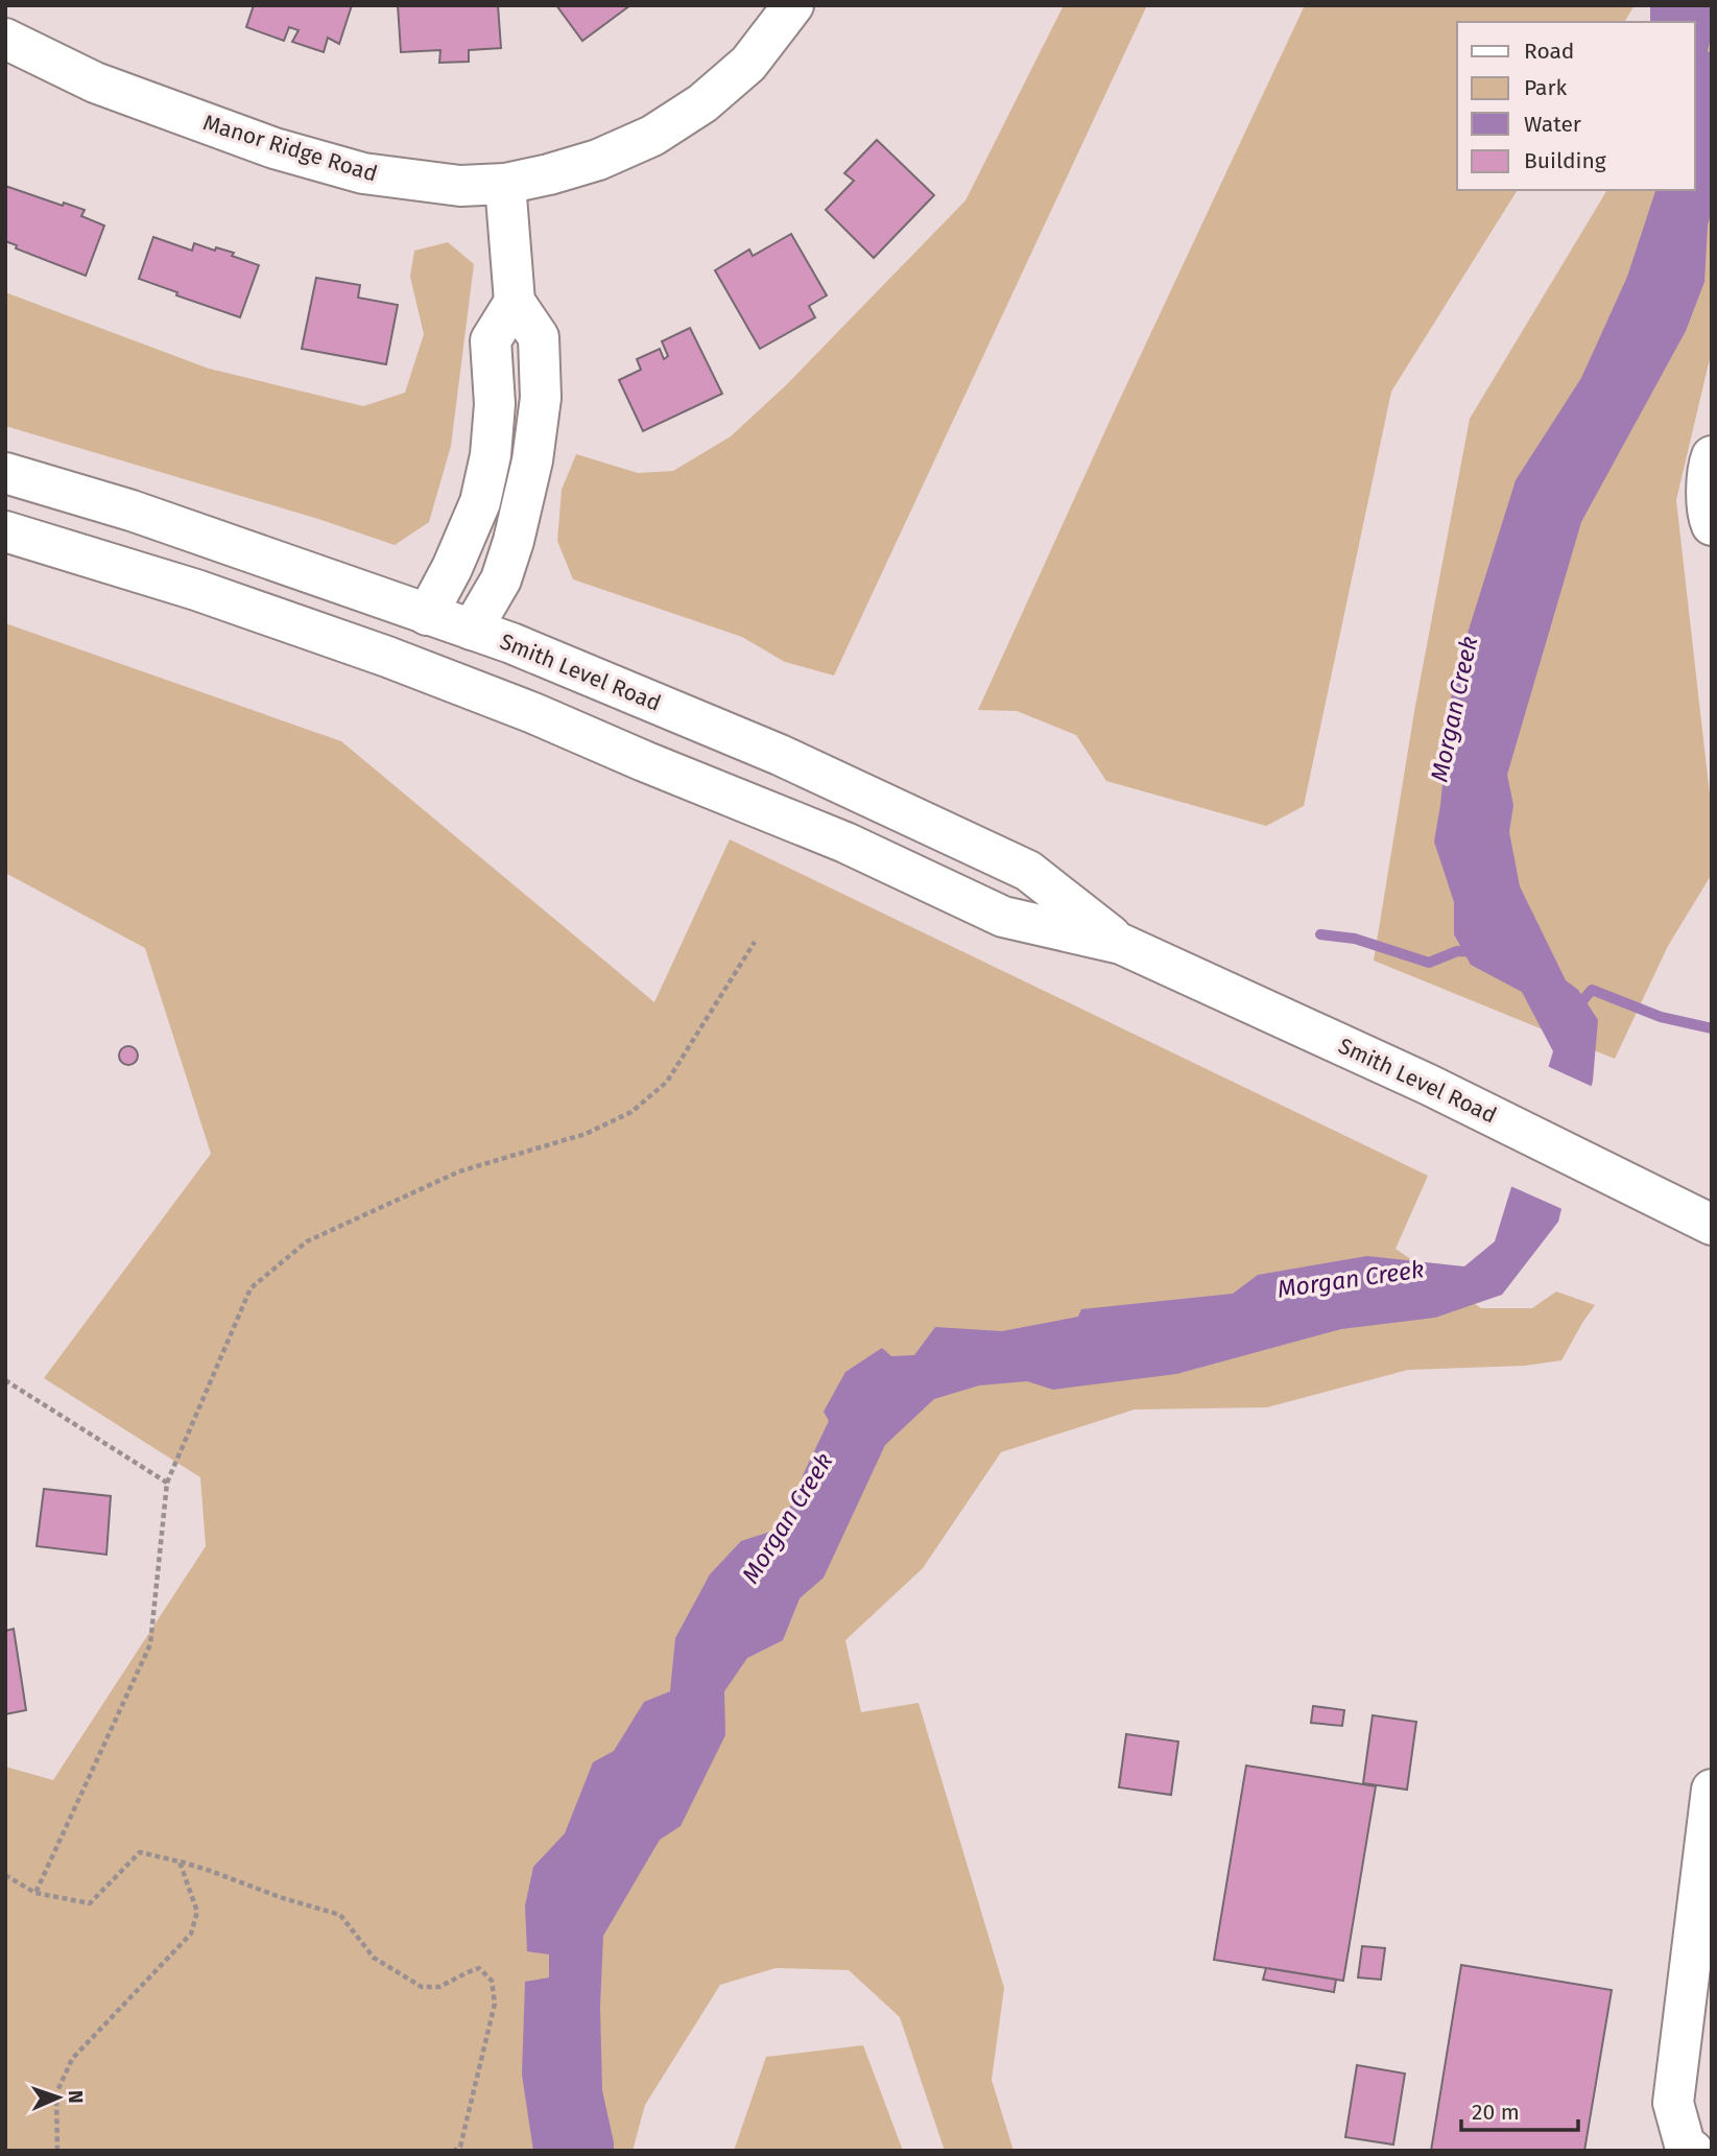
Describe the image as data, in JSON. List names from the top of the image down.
{
  "streets": {
    "main road": ["Manor Ridge Road", "Smith Level Road"]
  },
  "water": ["Morgan Creek"],
  "legend": [
    "Road",
    "Park",
    "Water",
    "Building"
  ],
  "scale_bar": "20 m",
  "north": "right"
}
